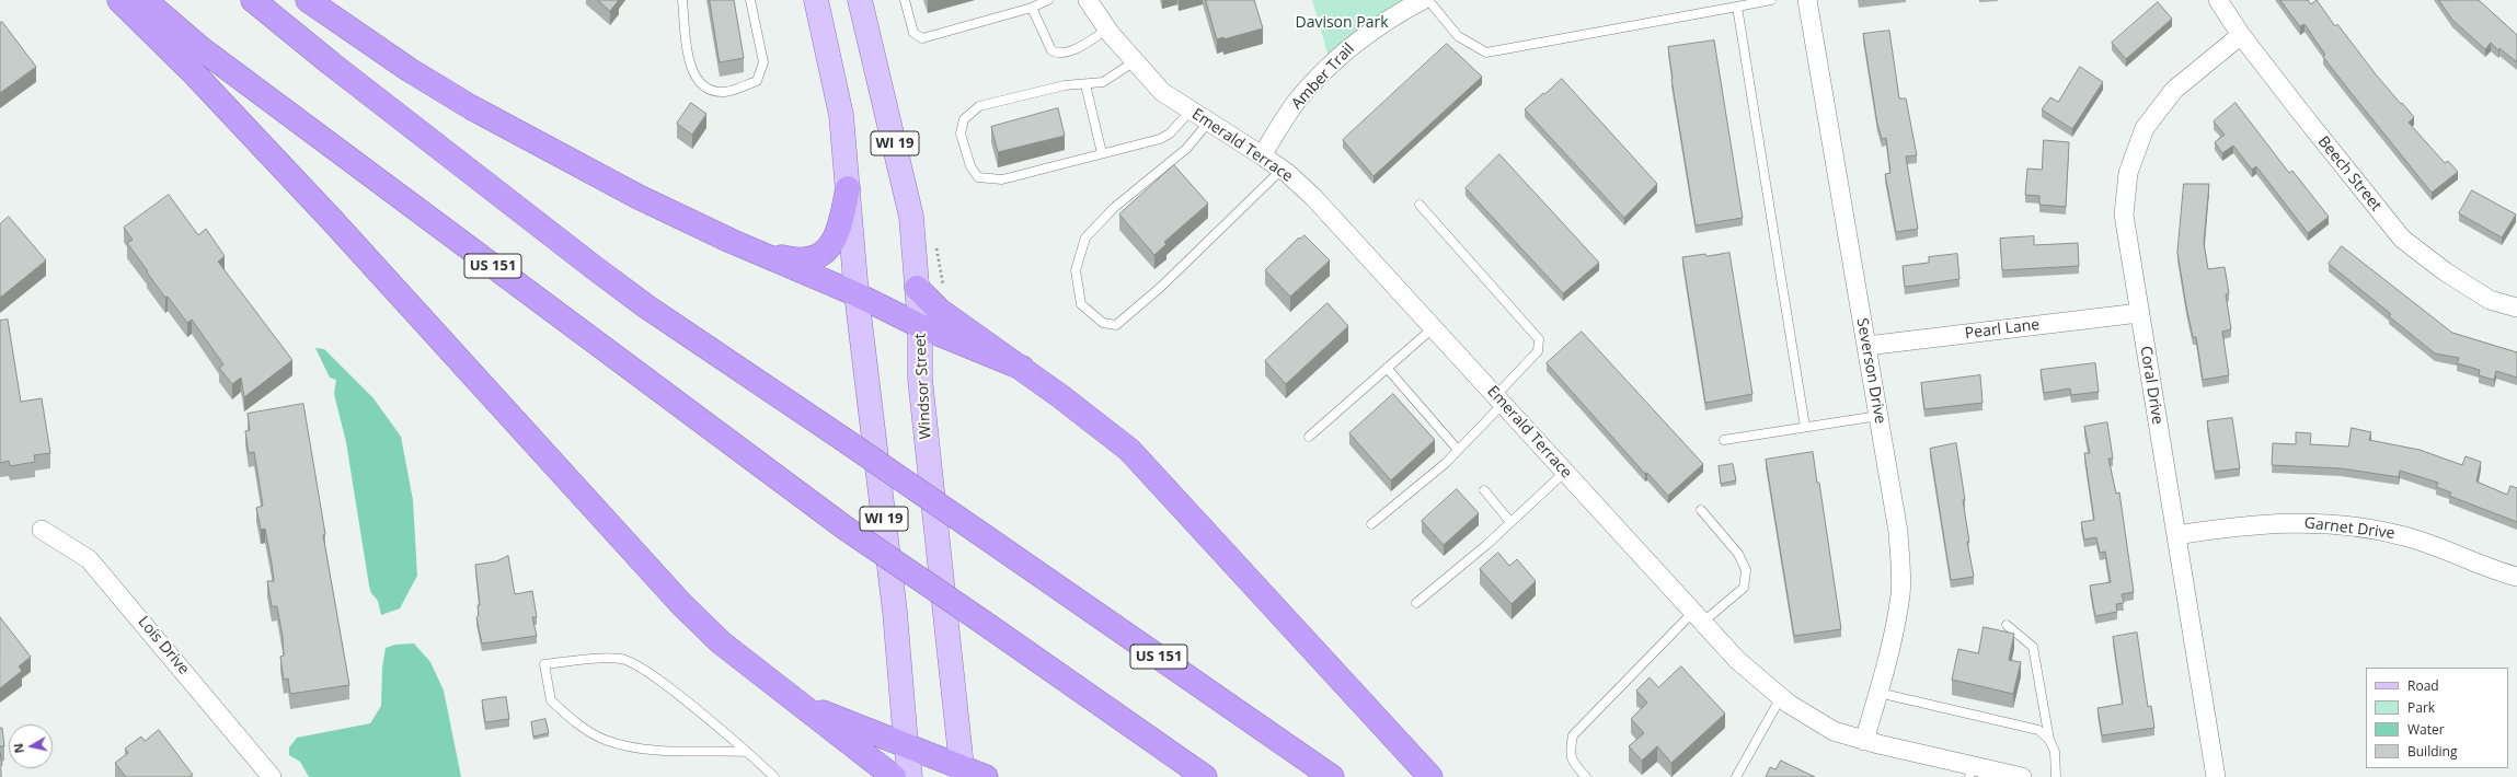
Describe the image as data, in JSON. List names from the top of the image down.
{
  "streets": {
    "highway": ["US 151"],
    "main road": ["WI 19", "Windsor Street"],
    "street": [
      "Amber Trail",
      "Emerald Terrace",
      "Beech Street",
      "Pearl Lane",
      "Severson Drive",
      "Coral Drive",
      "Garnet Drive",
      "Lois Drive"
    ]
  },
  "crossings": [
    ["Amber Trail", "Emerald Terrace"],
    ["Emerald Terrace", "Severson Drive"],
    ["Beech Street", "Coral Drive"],
    ["Pearl Lane", "Severson Drive"],
    ["Pearl Lane", "Coral Drive"],
    ["Coral Drive", "Garnet Drive"]
  ],
  "parks": ["Davison Park"],
  "legend": [
    "Road",
    "Park",
    "Water",
    "Building"
  ],
  "north": "left"
}
